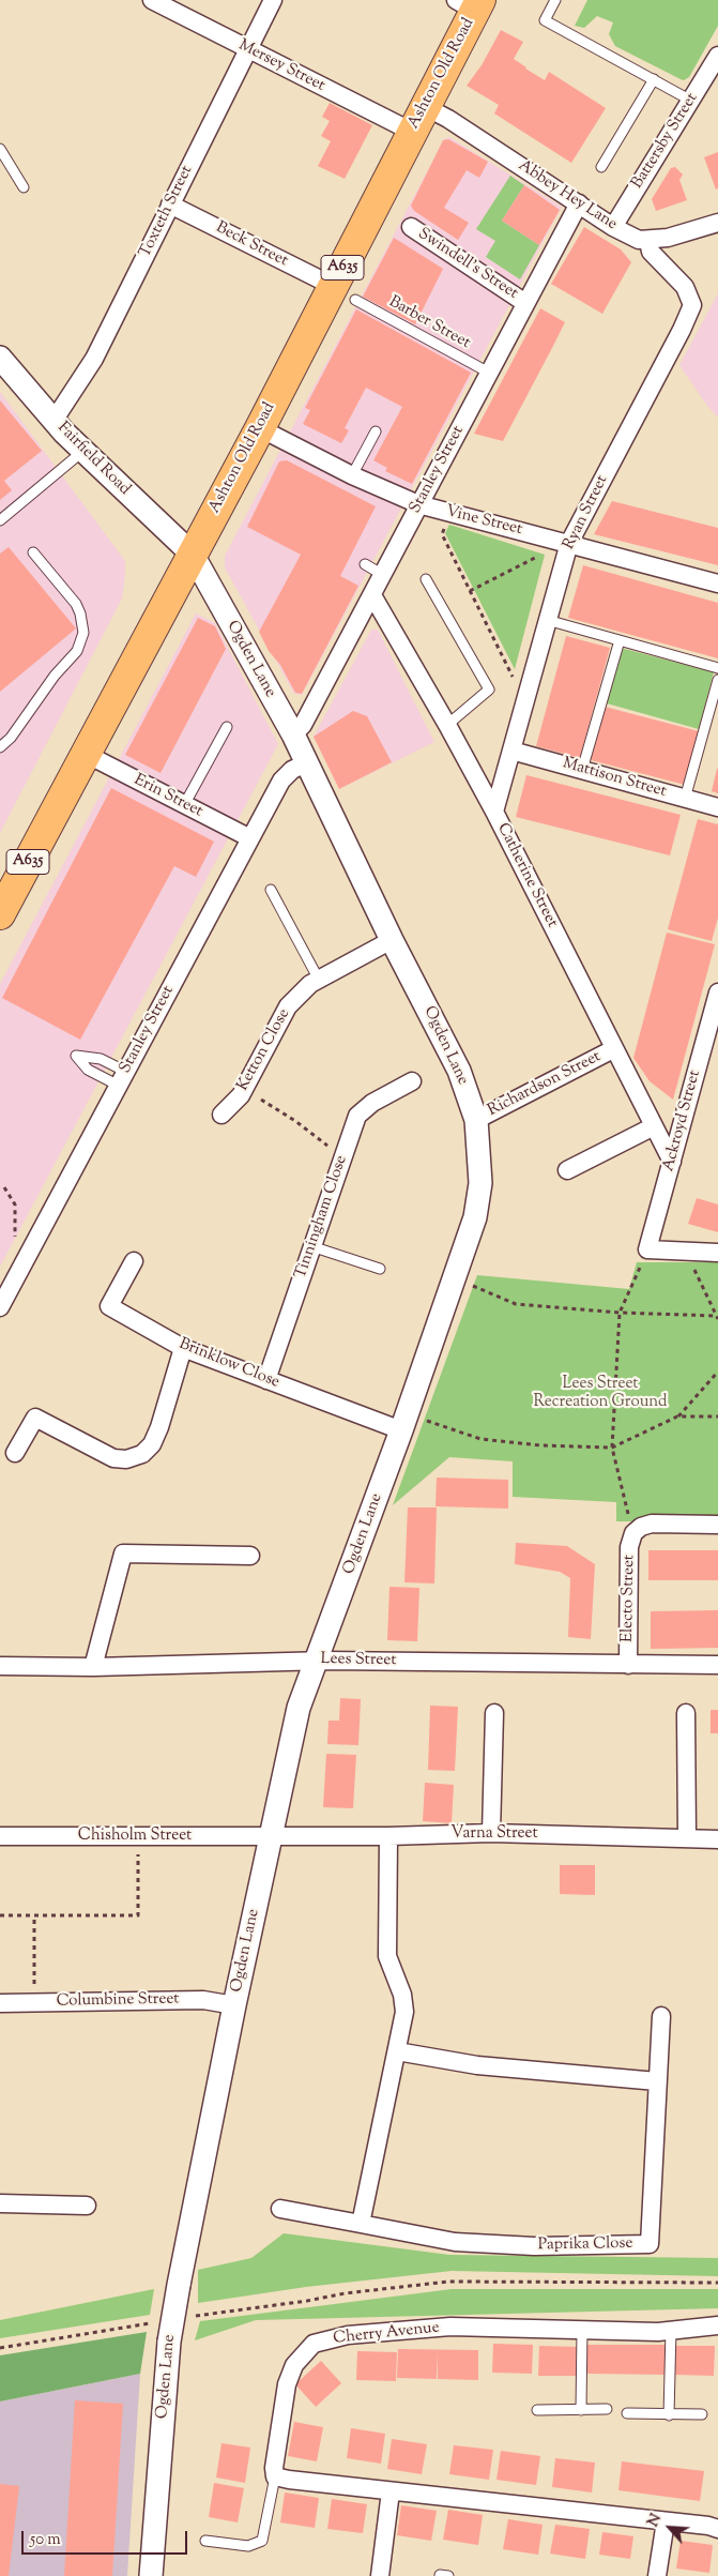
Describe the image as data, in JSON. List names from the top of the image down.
{
  "streets": {
    "highway": ["Ashton Old Road", "A635"],
    "street": [
      "Mersey Street",
      "Battersby Street",
      "Abbey Hey Lane",
      "Toxteth Street",
      "Beck Street",
      "Swindell's Street",
      "Fairfield Road",
      "Stanley Street",
      "Ryan Street",
      "Vine Street",
      "Ogden Lane",
      "Mattison Street",
      "Erin Street",
      "Catherine Street",
      "Ketton Close",
      "Richardson Street",
      "Ackroyd Street",
      "Tinningham Close",
      "Brinklow Close",
      "Electo Street",
      "Lees Street",
      "Varna Street",
      "Chisholm Street",
      "Columbine Street",
      "Paprika Close",
      "Cherry Avenue"
    ],
    "lane": ["Barber Street"]
  },
  "crossings": [
    ["Mersey Street", "Ashton Old Road"],
    ["Mersey Street", "Toxteth Street"],
    ["Ashton Old Road", "Abbey Hey Lane"],
    ["Ashton Old Road", "Beck Street"],
    ["Ashton Old Road", "Barber Street"],
    ["Ashton Old Road", "Fairfield Road"],
    ["Ashton Old Road", "Vine Street"],
    ["Ashton Old Road", "Ogden Lane"],
    ["Ashton Old Road", "Erin Street"],
    ["Battersby Street", "Abbey Hey Lane"],
    ["Abbey Hey Lane", "Stanley Street"],
    ["Abbey Hey Lane", "Ryan Street"],
    ["Toxteth Street", "Beck Street"],
    ["Toxteth Street", "Fairfield Road"],
    ["Beck Street", "Barber Street"],
    ["Swindell's Street", "Stanley Street"],
    ["Barber Street", "Stanley Street"],
    ["Fairfield Road", "Ogden Lane"],
    ["Stanley Street", "Vine Street"],
    ["Stanley Street", "Ogden Lane"],
    ["Stanley Street", "Erin Street"],
    ["Stanley Street", "Catherine Street"],
    ["Ryan Street", "Vine Street"],
    ["Ryan Street", "Mattison Street"],
    ["Ryan Street", "Catherine Street"],
    ["Ogden Lane", "Ketton Close"],
    ["Ogden Lane", "Richardson Street"],
    ["Ogden Lane", "Brinklow Close"],
    ["Ogden Lane", "Lees Street"],
    ["Ogden Lane", "Varna Street"],
    ["Ogden Lane", "Chisholm Street"],
    ["Ogden Lane", "Columbine Street"],
    ["Catherine Street", "Richardson Street"],
    ["Catherine Street", "Ackroyd Street"],
    ["Tinningham Close", "Brinklow Close"],
    ["Electo Street", "Lees Street"],
    ["Varna Street", "Chisholm Street"]
  ],
  "parks": ["Lees Street Recreation Ground"],
  "scale_bar": "50 m",
  "north": "top left"
}
